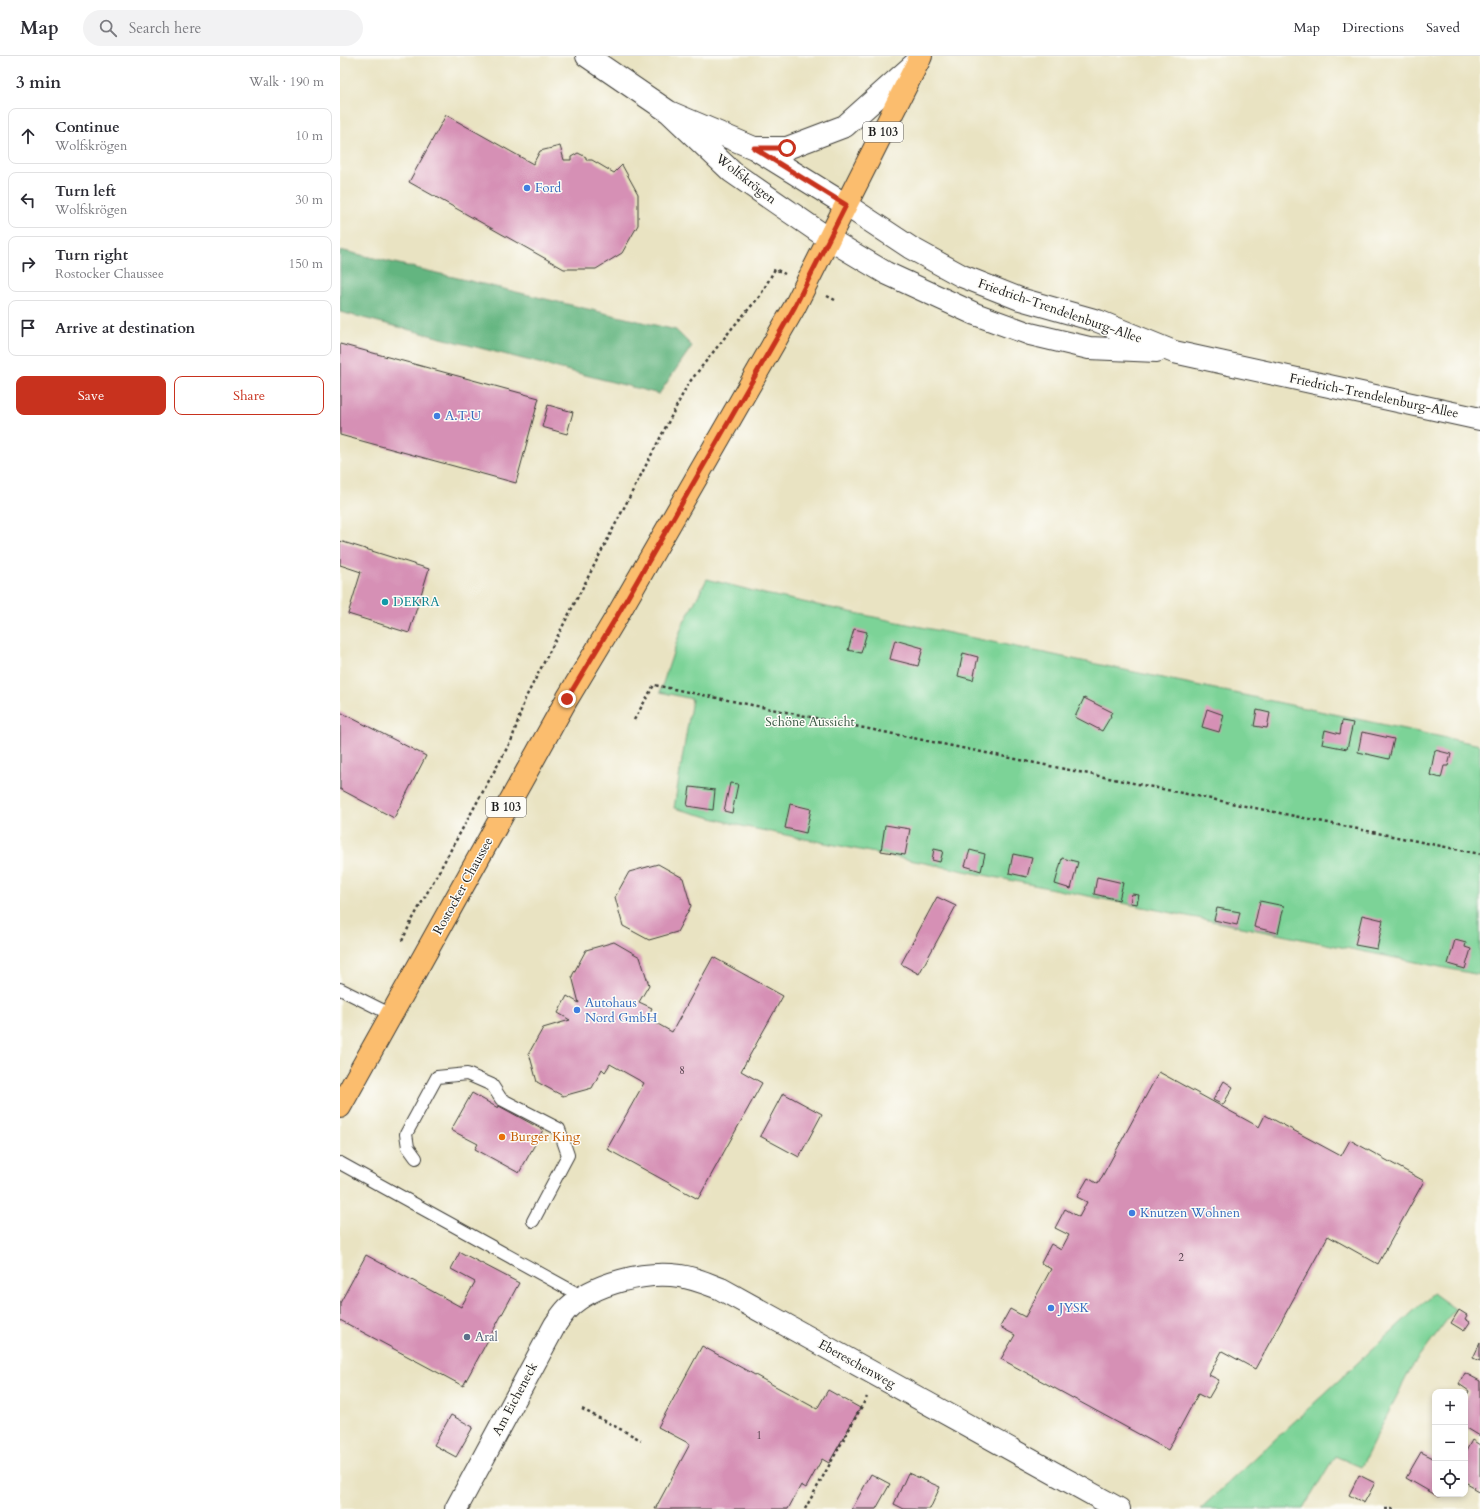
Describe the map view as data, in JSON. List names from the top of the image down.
{
  "streets": {
    "main road": ["B 103", "Rostocker Chaussee"],
    "street": [
      "Wolfskrögen",
      "Friedrich-Trendelenburg-Allee",
      "Ebereschenweg",
      "Am Eicheneck"
    ]
  },
  "crossings": [
    ["Wolfskrögen", "Friedrich-Trendelenburg-Allee"],
    ["Wolfskrögen", "Rostocker Chaussee"],
    ["Friedrich-Trendelenburg-Allee", "Rostocker Chaussee"],
    ["Ebereschenweg", "Am Eicheneck"]
  ],
  "parks": ["Schöne Aussicht"],
  "places": [
    "Ford",
    "A.T.U",
    "DEKRA",
    "Autohaus Nord GmbH",
    "Burger King",
    "Knutzen Wohnen",
    "JYSK",
    "Aral"
  ],
  "house_numbers": ["8", "2", "1"],
  "page": {
    "header": "Map",
    "search": "Search here",
    "nav": ["Map", "Directions", "Saved"],
    "heading": ["3 min", "Walk · 190 m"],
    "list": [
      ["Continue", "Wolfskrögen", "10 m"],
      ["Turn left", "Wolfskrögen", "30 m"],
      ["Turn right", "Rostocker Chaussee", "150 m"],
      "Arrive at destination"
    ],
    "buttons": ["Save", "Share"],
    "map_buttons": ["+", "−"]
  }
}
